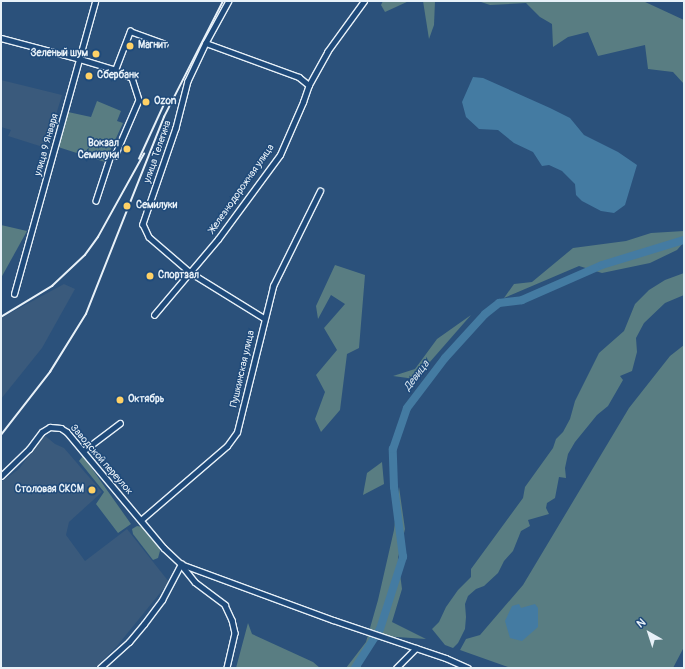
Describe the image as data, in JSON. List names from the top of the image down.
{
  "streets": {
    "street": [
      "улица 9 Января",
      "улица Телегина",
      "Железнодорожная улица",
      "Пушкинская улица",
      "Заводской переулок"
    ]
  },
  "crossings": [
    ["улица Телегина", "Железнодорожная улица"],
    ["улица Телегина", "Пушкинская улица"],
    ["Пушкинская улица", "Заводской переулок"]
  ],
  "water": ["Девица"],
  "places": [
    "Магнит",
    "Зеленый шум",
    "Сбербанк",
    "Ozon",
    "Вокзал Семилуки",
    "Семилуки",
    "Спортзал",
    "Октябрь",
    "Столовая СКСМ"
  ],
  "north": "top left"
}
